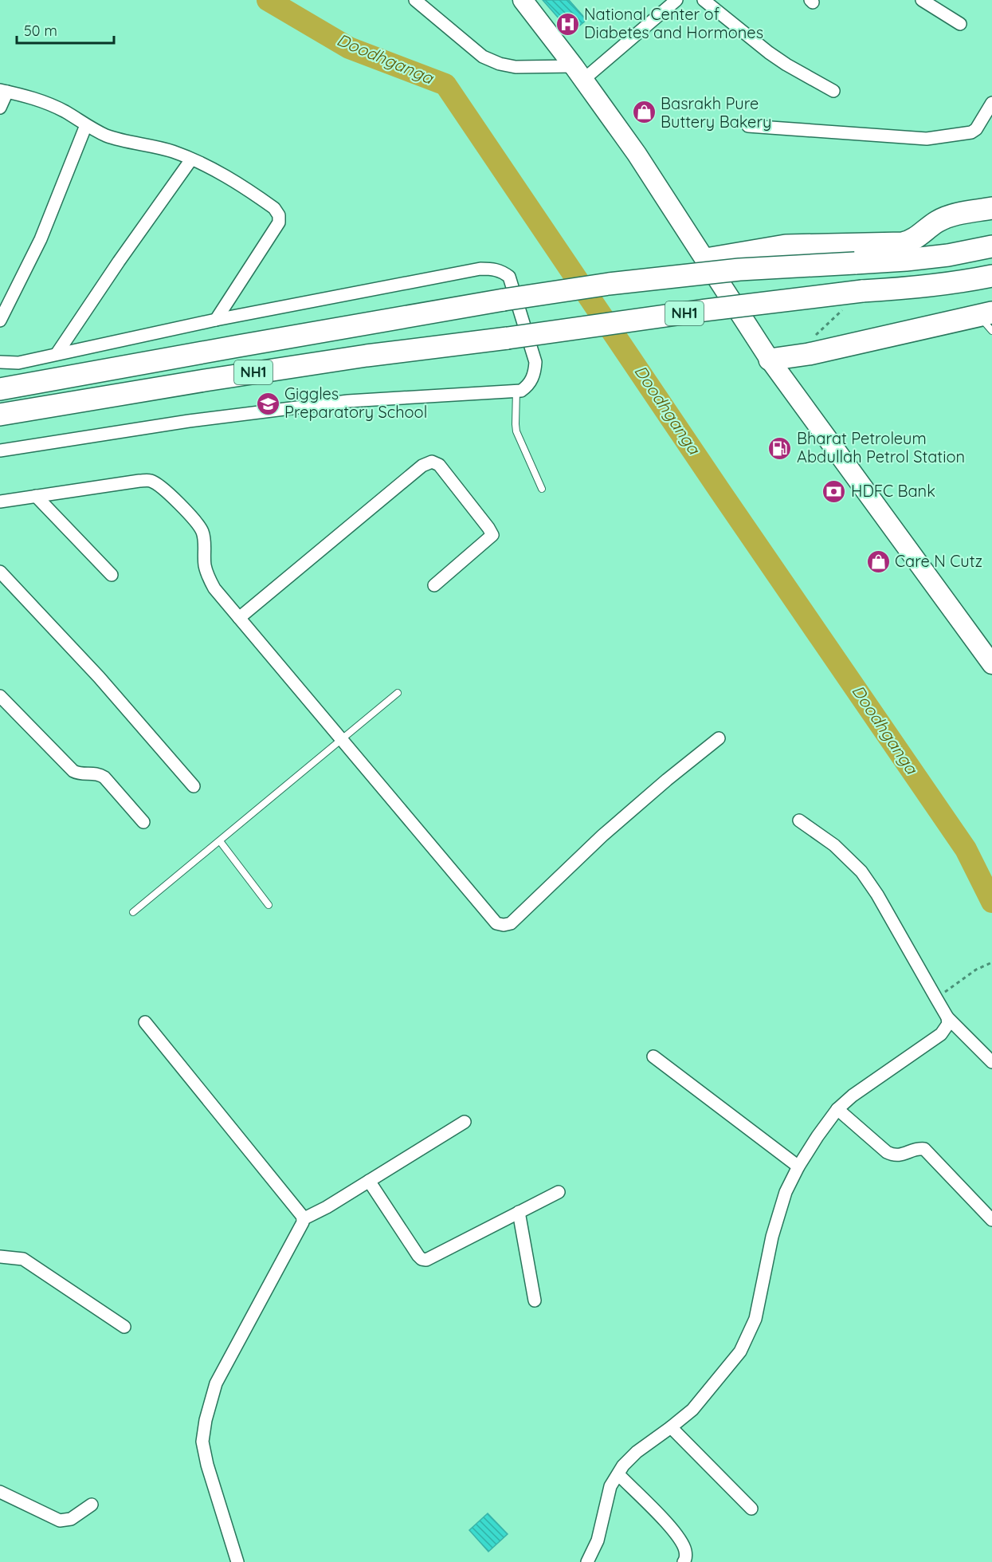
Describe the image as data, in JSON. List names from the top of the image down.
{
  "streets": {
    "highway": ["NH1"]
  },
  "water": ["Doodhganga"],
  "places": {
    "hospital": ["National Center of Diabetes and Hormones"],
    "shop": ["Basrakh Pure Buttery Bakery", "Care N Cutz"],
    "school or university": ["Giggles Preparatory School"],
    "fuel station": ["Bharat Petroleum Abdullah Petrol Station"],
    "bank": ["HDFC Bank"]
  },
  "scale_bar": "50 m"
}
